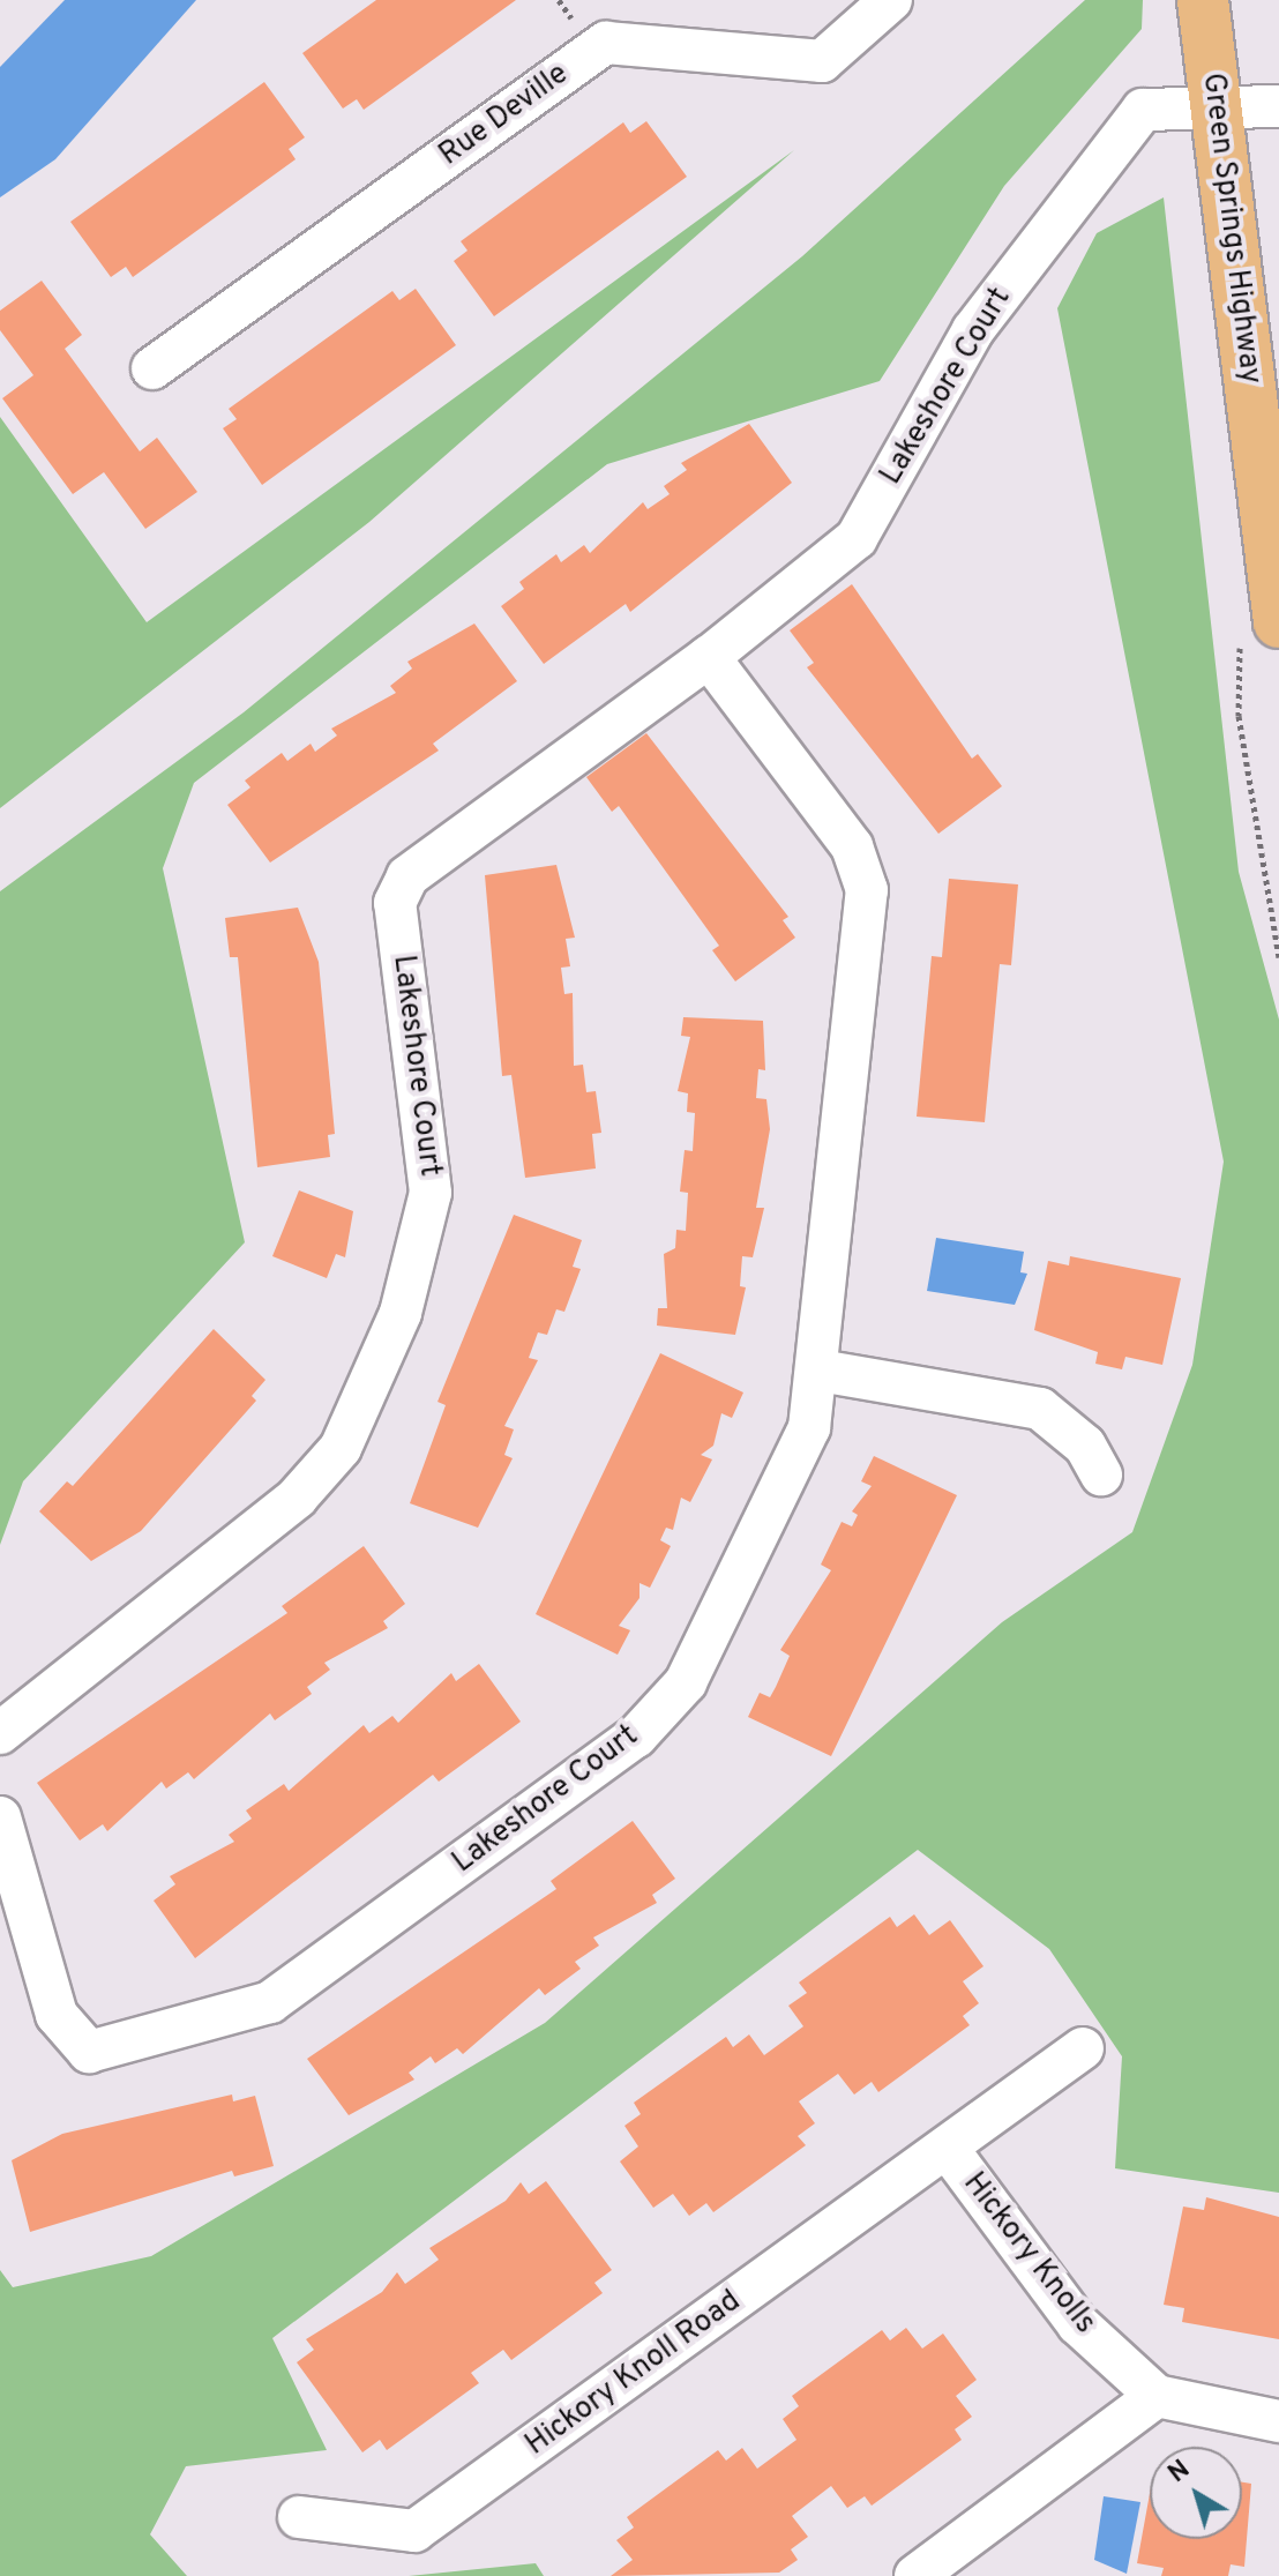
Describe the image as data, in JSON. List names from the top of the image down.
{
  "streets": {
    "main road": ["Green Springs Highway"],
    "street": [
      "Rue Deville",
      "Lakeshore Court",
      "Hickory Knolls",
      "Hickory Knoll Road"
    ]
  },
  "crossings": [
    ["Green Springs Highway", "Lakeshore Court"],
    ["Hickory Knolls", "Hickory Knoll Road"]
  ],
  "north": "top left"
}
